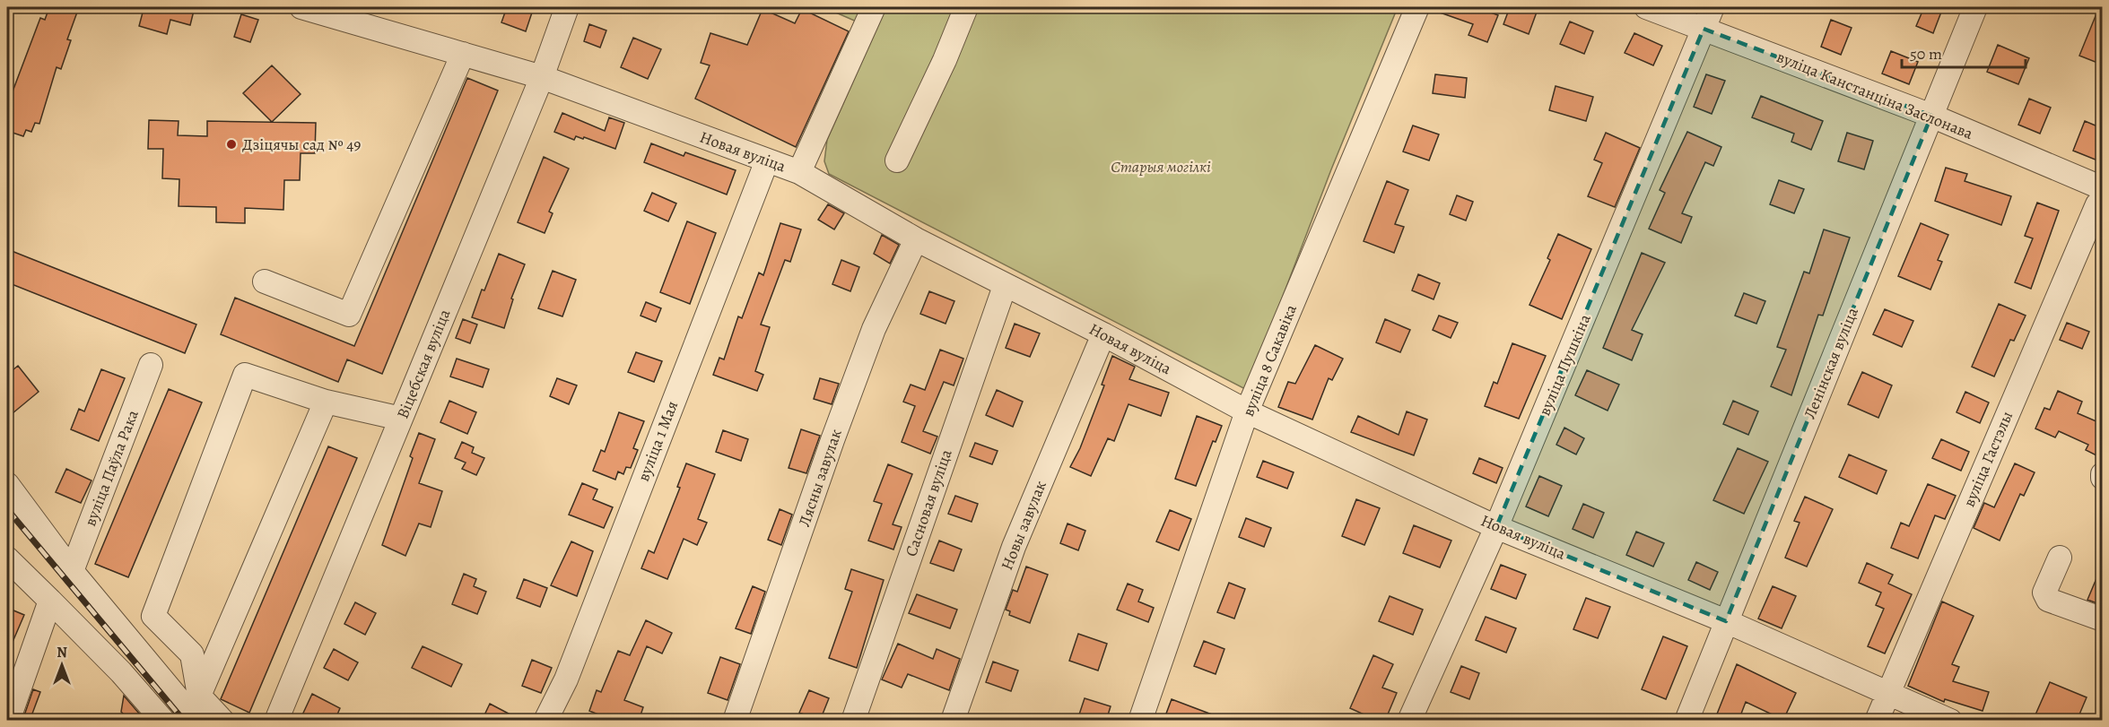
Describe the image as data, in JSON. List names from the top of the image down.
{
  "streets": {
    "street": [
      "вуліца Канстанціна Заслонава",
      "Новая вуліца",
      "вуліца 8 Сакавіка",
      "Ленінская вуліца",
      "Віцебская вуліца",
      "вуліца Пушкіна",
      "вуліца 1 Мая",
      "вуліца Гастэлы",
      "вуліца Паўла Рака",
      "Лясны завулак",
      "Сасновая вуліца",
      "Новы завулак"
    ]
  },
  "crossings": [
    ["вуліца Канстанціна Заслонава", "Ленінская вуліца"],
    ["вуліца Канстанціна Заслонава", "вуліца Пушкіна"],
    ["Новая вуліца", "вуліца 8 Сакавіка"],
    ["Новая вуліца", "Ленінская вуліца"],
    ["Новая вуліца", "Віцебская вуліца"],
    ["Новая вуліца", "вуліца Пушкіна"],
    ["Новая вуліца", "вуліца 1 Мая"],
    ["Новая вуліца", "вуліца Гастэлы"],
    ["Новая вуліца", "Лясны завулак"],
    ["Новая вуліца", "Сасновая вуліца"],
    ["Новая вуліца", "Новы завулак"]
  ],
  "parks": ["Старыя могілкі"],
  "places": ["Дзіцячы сад № 49"],
  "scale_bar": "50 m",
  "north": "top"
}
